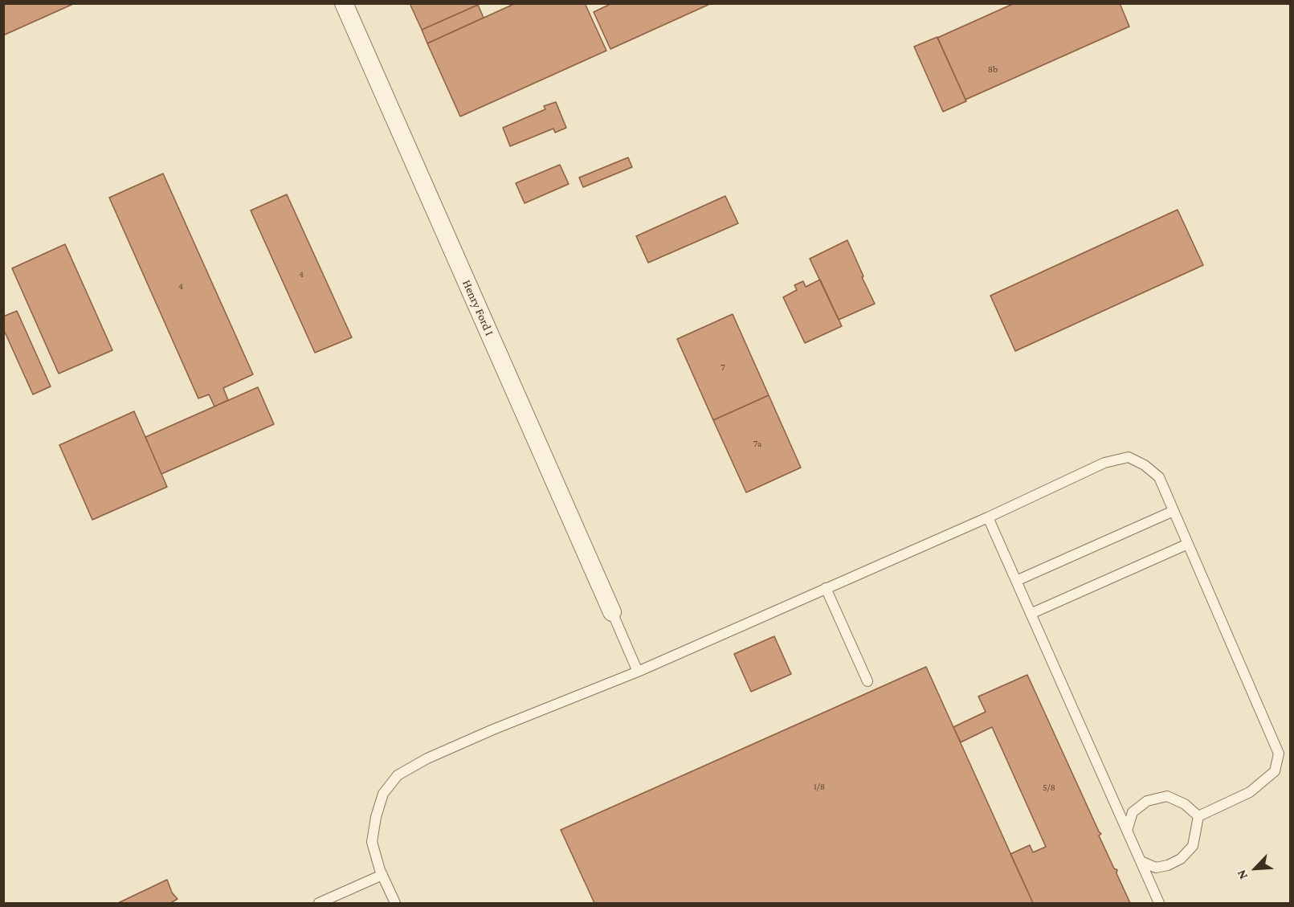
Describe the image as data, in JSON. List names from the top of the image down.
{
  "streets": {
    "street": ["Henry Ford I"]
  },
  "house_numbers": [
    "8b",
    "4",
    "4",
    "7",
    "7a",
    "1/8",
    "5/8"
  ],
  "north": "bottom left"
}
